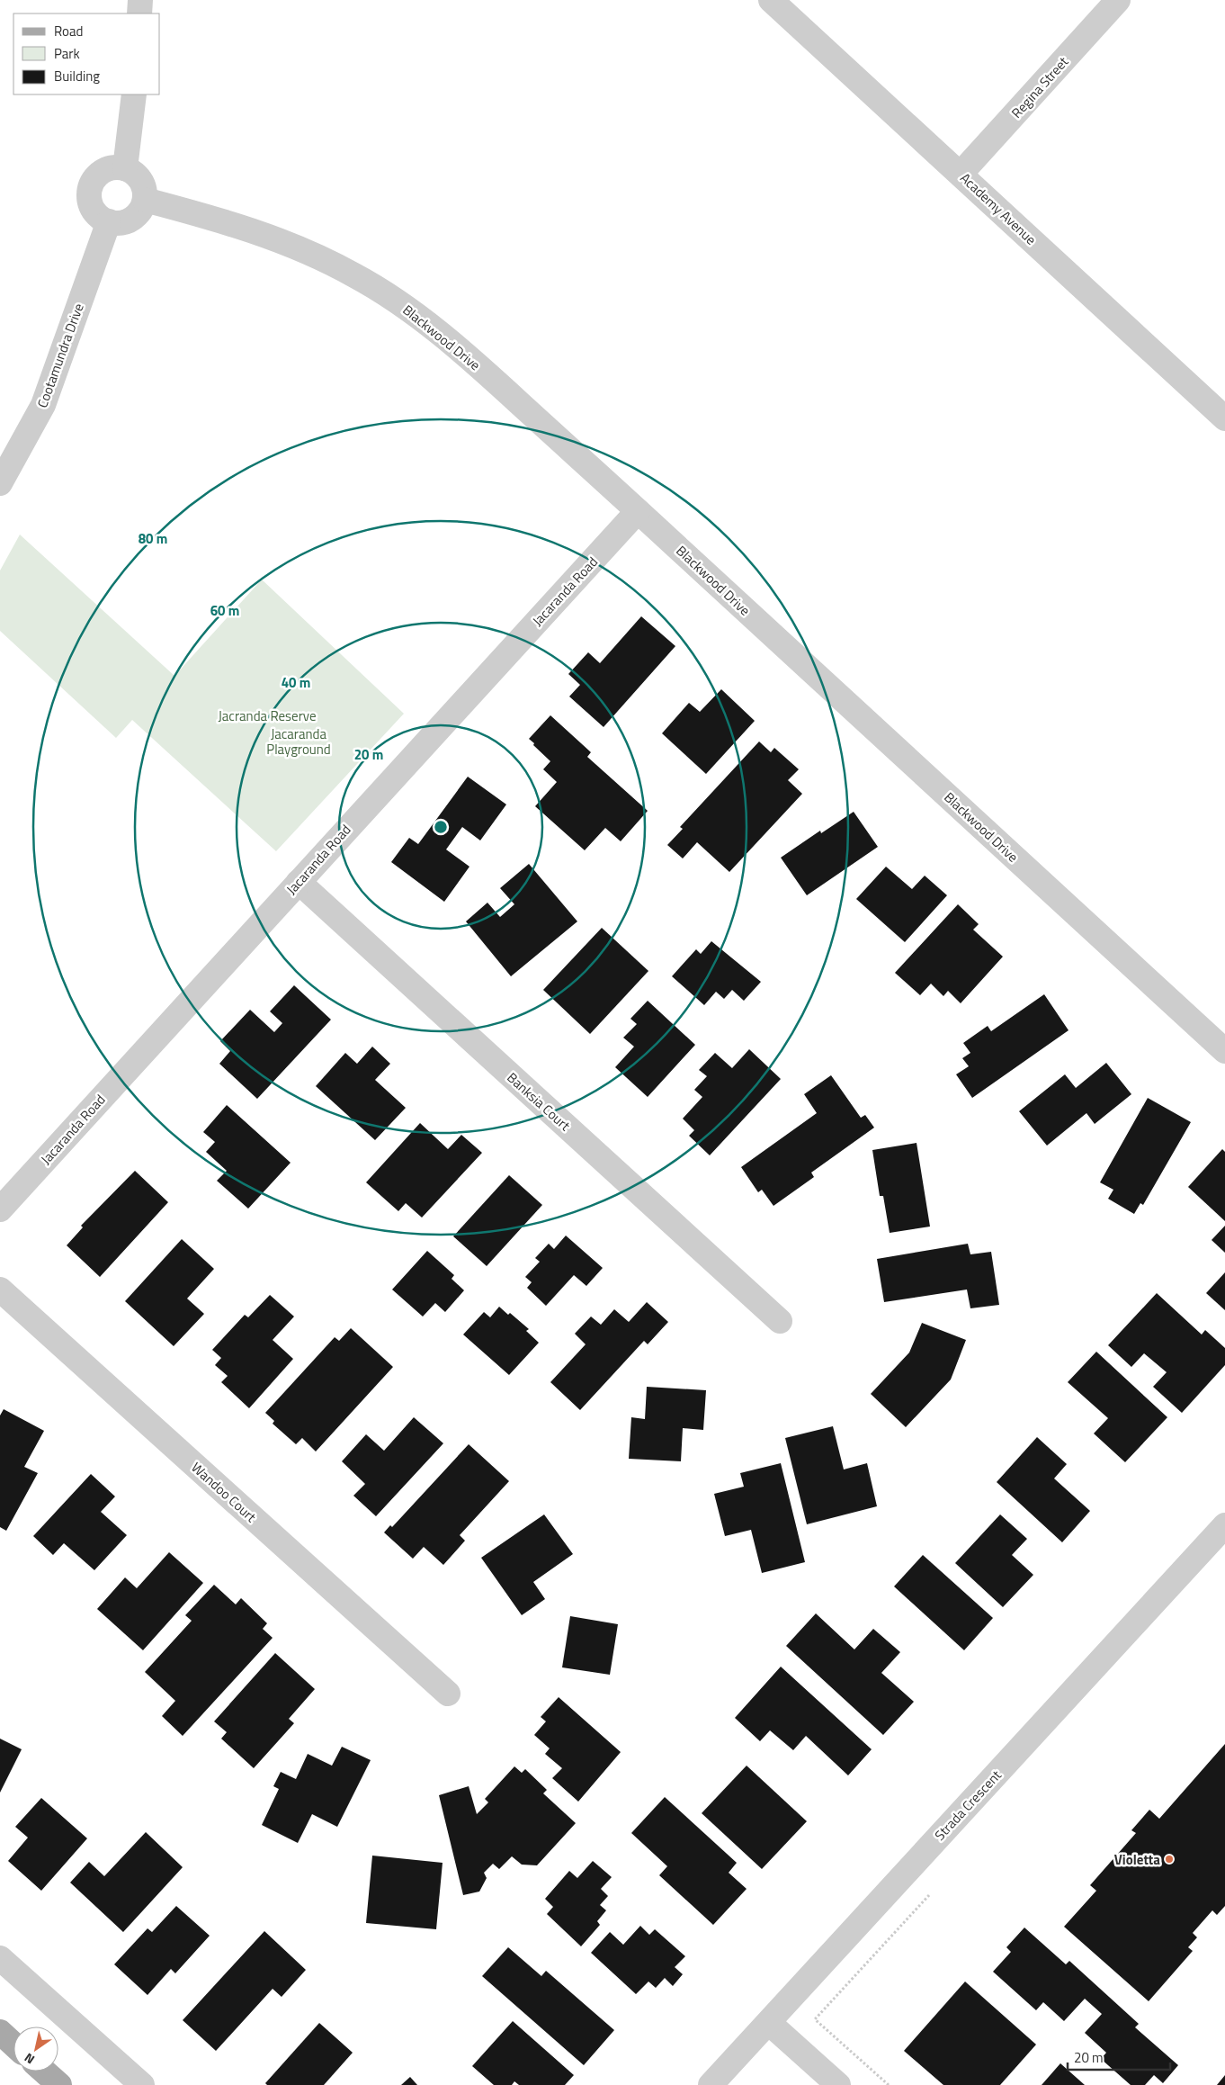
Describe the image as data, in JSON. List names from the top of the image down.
{
  "streets": {
    "street": [
      "Regina Street",
      "Academy Avenue",
      "Blackwood Drive",
      "Cootamundra Drive",
      "Jacaranda Road",
      "Banksia Court",
      "Wandoo Court",
      "Strada Crescent"
    ]
  },
  "crossings": [
    ["Regina Street", "Academy Avenue"],
    ["Blackwood Drive", "Cootamundra Drive"],
    ["Blackwood Drive", "Jacaranda Road"],
    ["Jacaranda Road", "Banksia Court"]
  ],
  "parks": ["Jacranda Reserve", "Jacaranda Playground"],
  "places": ["Violetta"],
  "legend": ["Road", "Park", "Building"],
  "scale_bar": "20 m",
  "north": "bottom left",
  "rings": [
    "80 m",
    "60 m",
    "40 m",
    "20 m"
  ]
}
